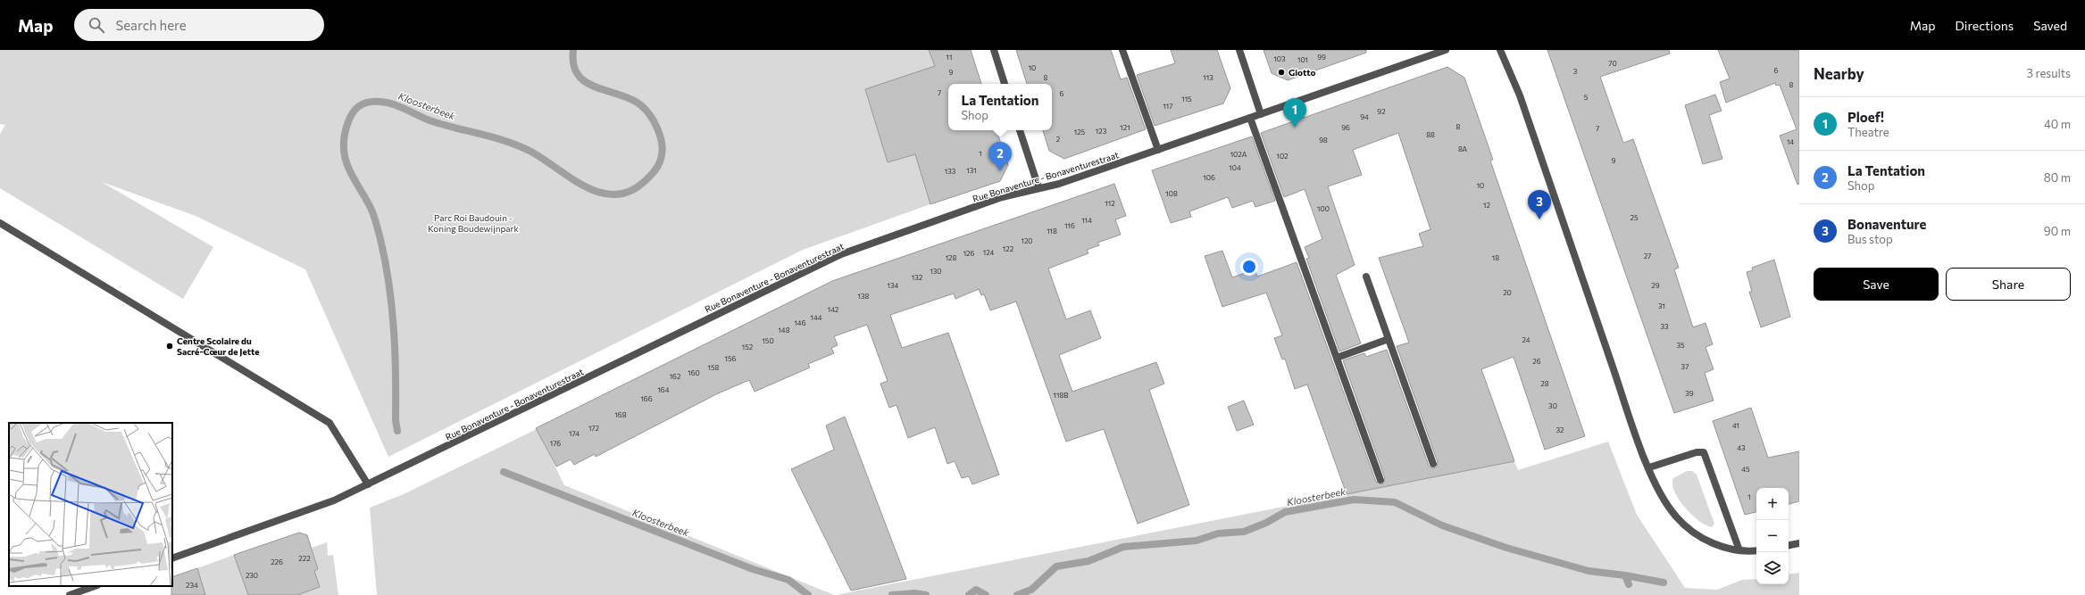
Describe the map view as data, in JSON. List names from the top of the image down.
{
  "streets": {
    "street": ["Rue Bonaventure - Bonaventurestraat"]
  },
  "water": ["Kloosterbeek"],
  "parks": ["Parc Roi Baudouin - Koning Boudewijnpark"],
  "places": ["Giotto", "Centre Scolaire du Sacré-Cœur de Jette"],
  "house_numbers": [
    "11",
    "99",
    "103",
    "101",
    "70",
    "10",
    "6",
    "3",
    "9",
    "8",
    "113",
    "8",
    "7",
    "6",
    "5",
    "115",
    "117",
    "92",
    "94",
    "8",
    "121",
    "96",
    "7",
    "123",
    "125",
    "88",
    "2",
    "98",
    "14",
    "8A",
    "1",
    "102A",
    "102",
    "9",
    "104",
    "131",
    "133",
    "106",
    "10",
    "108",
    "112",
    "12",
    "100",
    "25",
    "114",
    "116",
    "118",
    "120",
    "122",
    "124",
    "126",
    "27",
    "128",
    "18",
    "130",
    "132",
    "134",
    "29",
    "20",
    "138",
    "31",
    "142",
    "144",
    "146",
    "33",
    "148",
    "24",
    "150",
    "35",
    "152",
    "156",
    "26",
    "37",
    "158",
    "160",
    "162",
    "28",
    "164",
    "39",
    "118B",
    "166",
    "30",
    "168",
    "41",
    "172",
    "32",
    "174",
    "176",
    "43",
    "45",
    "1",
    "222",
    "226",
    "230",
    "234"
  ],
  "page": {
    "header": "Map",
    "search": "Search here",
    "nav": ["Map", "Directions", "Saved"],
    "heading": ["Nearby", "3 results"],
    "popup": ["La Tentation", "Shop"],
    "list": [
      {
        "mark": "1",
        "name": "Ploef!",
        "note": "Theatre",
        "value": "40 m"
      },
      {
        "mark": "2",
        "name": "La Tentation",
        "note": "Shop",
        "value": "80 m"
      },
      {
        "mark": "3",
        "name": "Bonaventure",
        "note": "Bus stop",
        "value": "90 m"
      }
    ],
    "pins": ["1", "2", "3"],
    "buttons": ["Save", "Share"],
    "map_buttons": ["+", "−"]
  }
}
